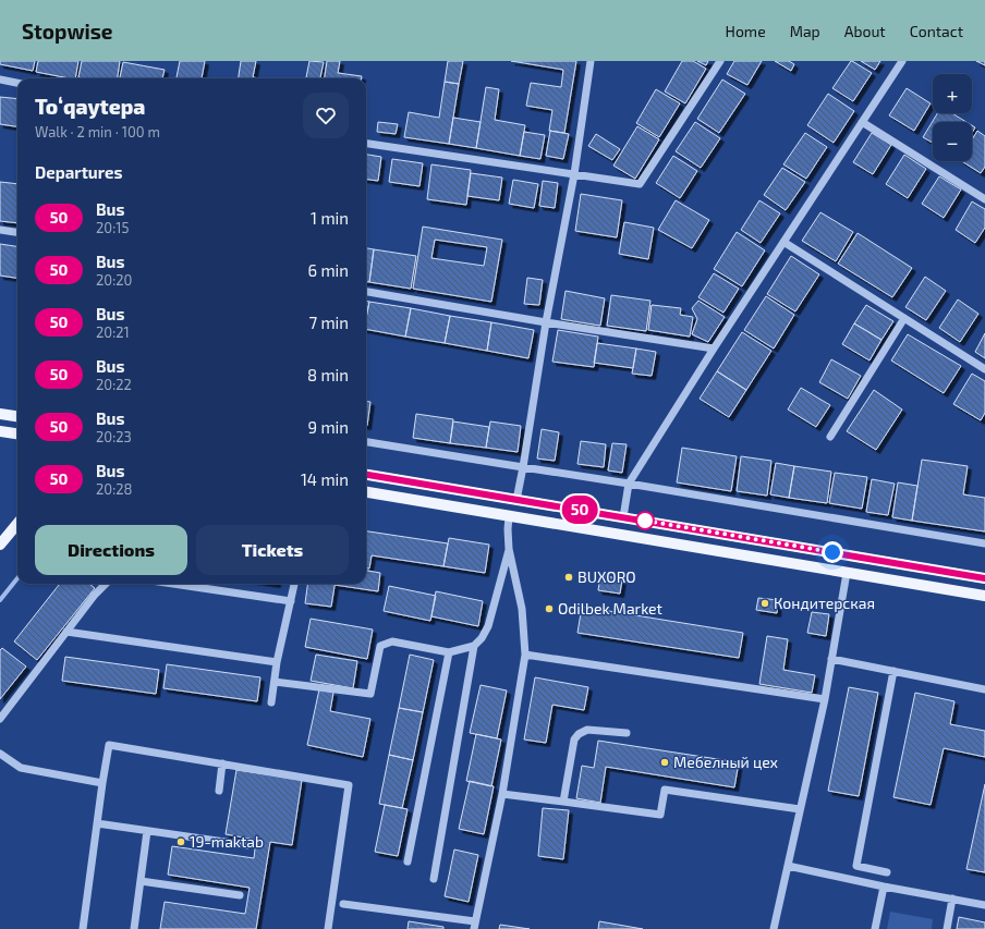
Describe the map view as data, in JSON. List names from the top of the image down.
{
  "places": [
    "BUXORO",
    "Кондитерская",
    "Odilbek Market",
    "Мебелный цех",
    "19-maktab"
  ],
  "lines": ["bus line 50"],
  "page": {
    "header": "Stopwise",
    "nav": [
      "Home",
      "Map",
      "About",
      "Contact"
    ],
    "on_map": "50",
    "map_buttons": ["+", "−"],
    "heading": [
      ["Toʻqaytepa", "Walk · 2 min · 100 m"],
      "Departures"
    ],
    "list": [
      {
        "mark": "50",
        "name": "Bus",
        "note": "20:15",
        "value": "1 min"
      },
      {
        "mark": "50",
        "name": "Bus",
        "note": "20:20",
        "value": "6 min"
      },
      {
        "mark": "50",
        "name": "Bus",
        "note": "20:21",
        "value": "7 min"
      },
      {
        "mark": "50",
        "name": "Bus",
        "note": "20:22",
        "value": "8 min"
      },
      {
        "mark": "50",
        "name": "Bus",
        "note": "20:23",
        "value": "9 min"
      },
      {
        "mark": "50",
        "name": "Bus",
        "note": "20:28",
        "value": "14 min"
      }
    ],
    "buttons": ["Directions", "Tickets"]
  }
}
